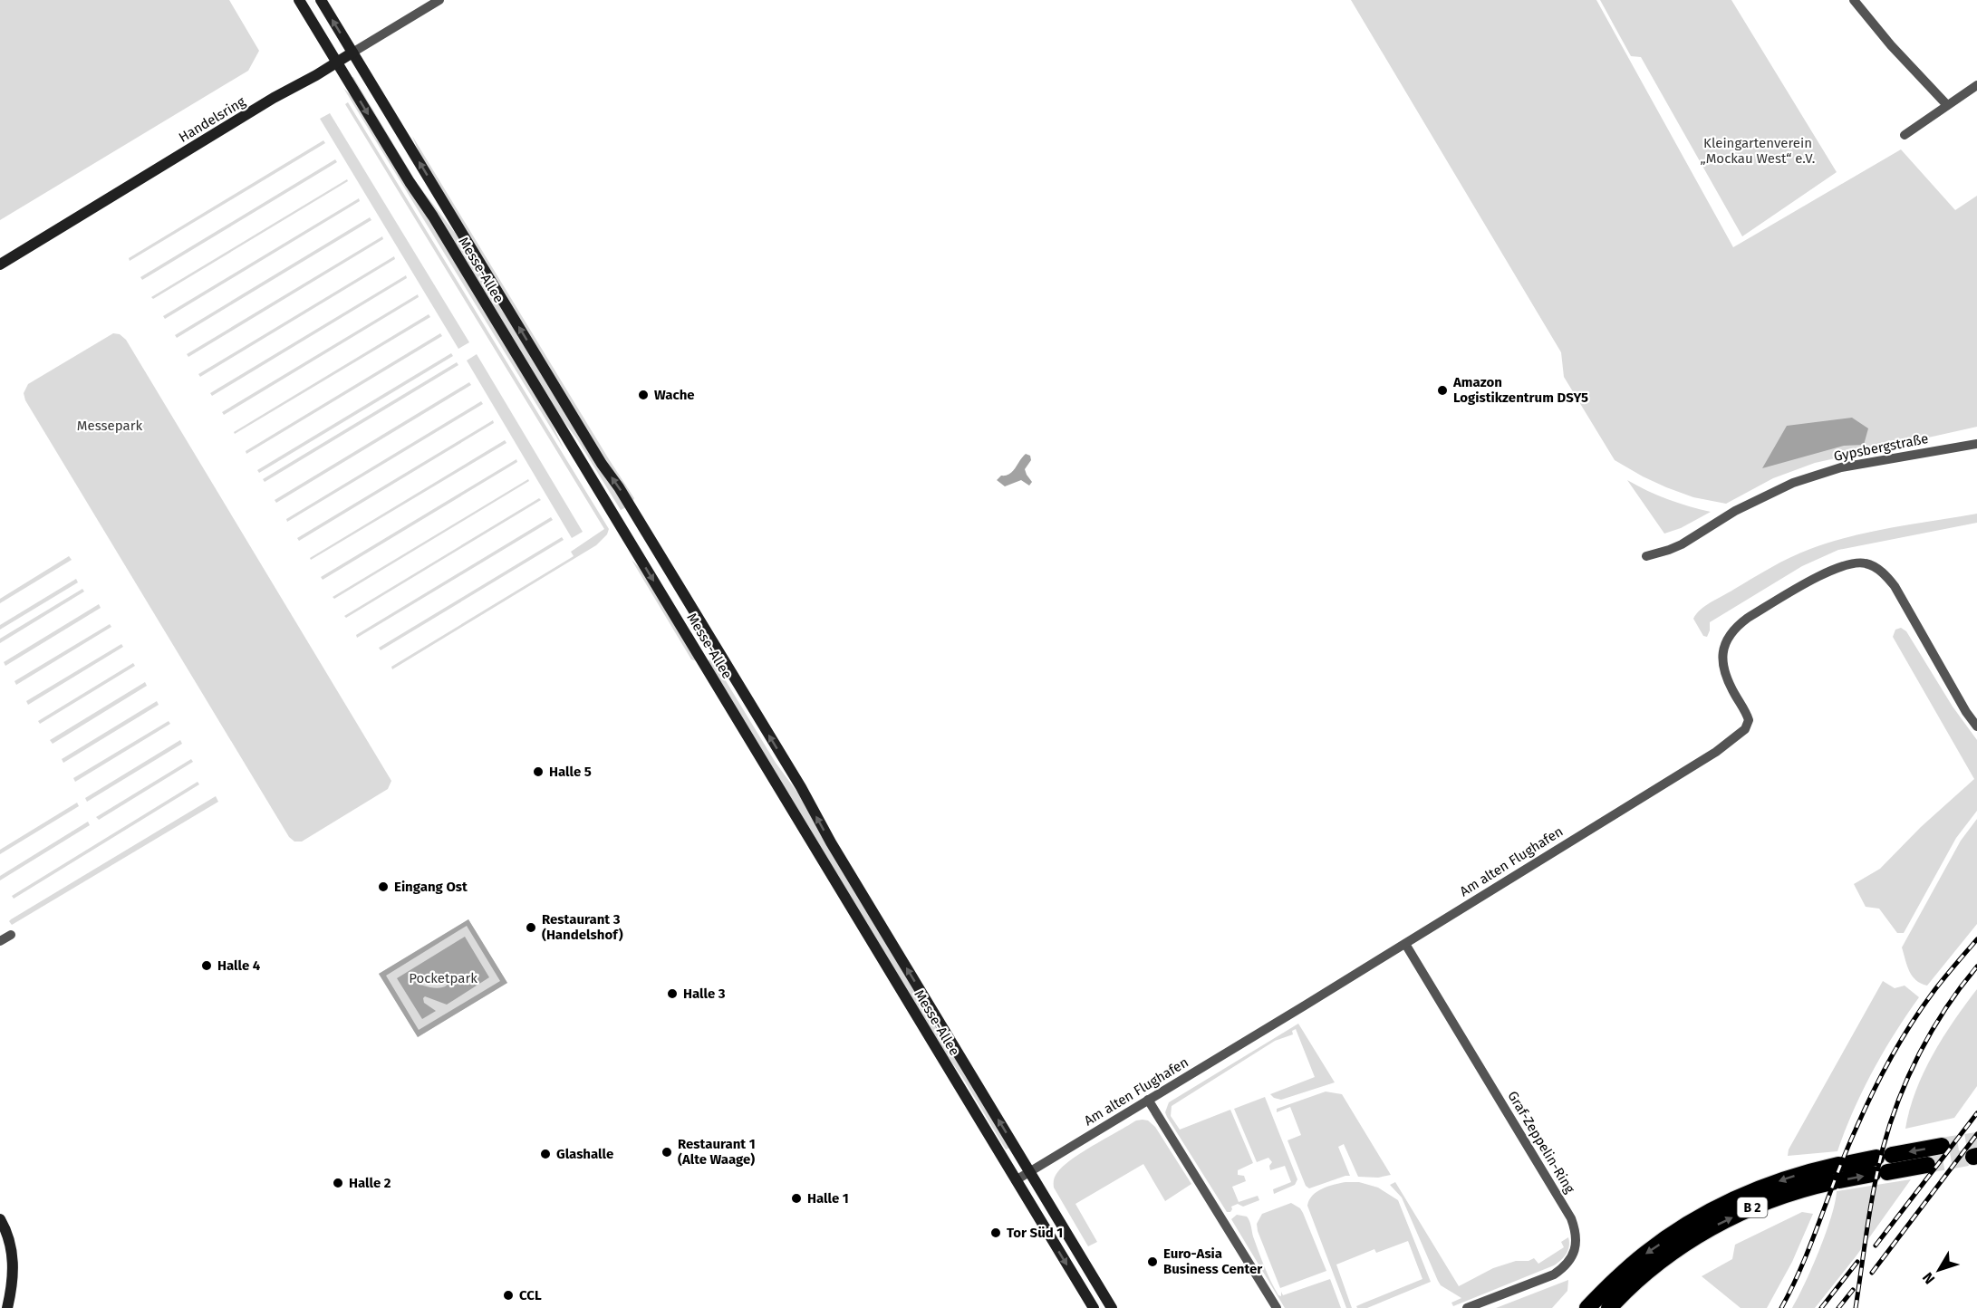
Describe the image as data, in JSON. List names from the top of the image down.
{
  "streets": {
    "highway": ["B 2"],
    "main road": ["Handelsring", "Messe-Allee"],
    "street": ["Gypsbergstraße", "Am alten Flughafen", "Graf-Zeppelin-Ring"]
  },
  "crossings": [
    ["Handelsring", "Messe-Allee"],
    ["Messe-Allee", "Am alten Flughafen"],
    ["Am alten Flughafen", "Graf-Zeppelin-Ring"]
  ],
  "parks": ["Kleingartenverein „Mockau West“ e.V.", "Messepark", "Pocketpark"],
  "places": [
    "Amazon Logistikzentrum DSY5",
    "Wache",
    "Halle 5",
    "Eingang Ost",
    "Restaurant 3 (Handelshof)",
    "Halle 4",
    "Halle 3",
    "Restaurant 1 (Alte Waage)",
    "Glashalle",
    "Halle 2",
    "Halle 1",
    "Tor Süd 1",
    "Euro-Asia Business Center",
    "CCL"
  ],
  "north": "bottom left"
}
